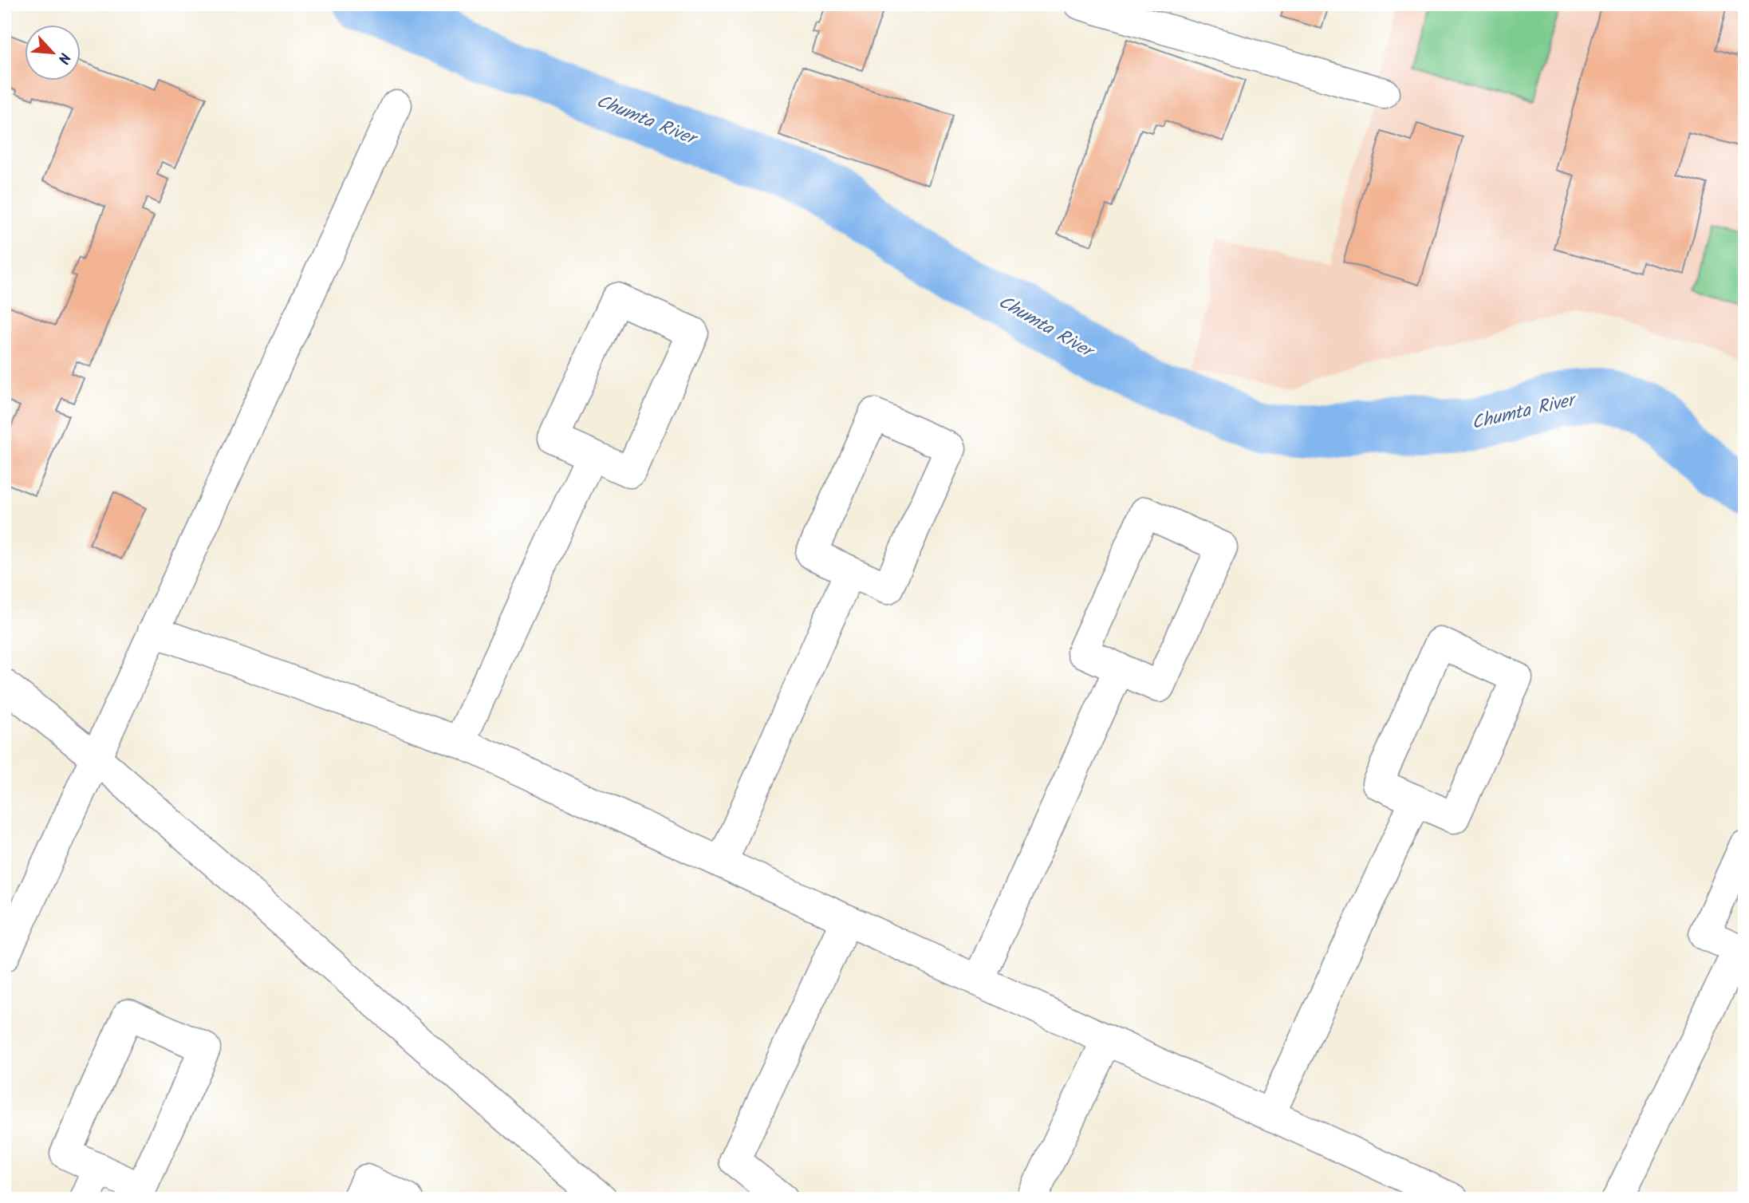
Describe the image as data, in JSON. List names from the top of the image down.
{
  "water": ["Chumta River"],
  "north": "bottom right"
}
